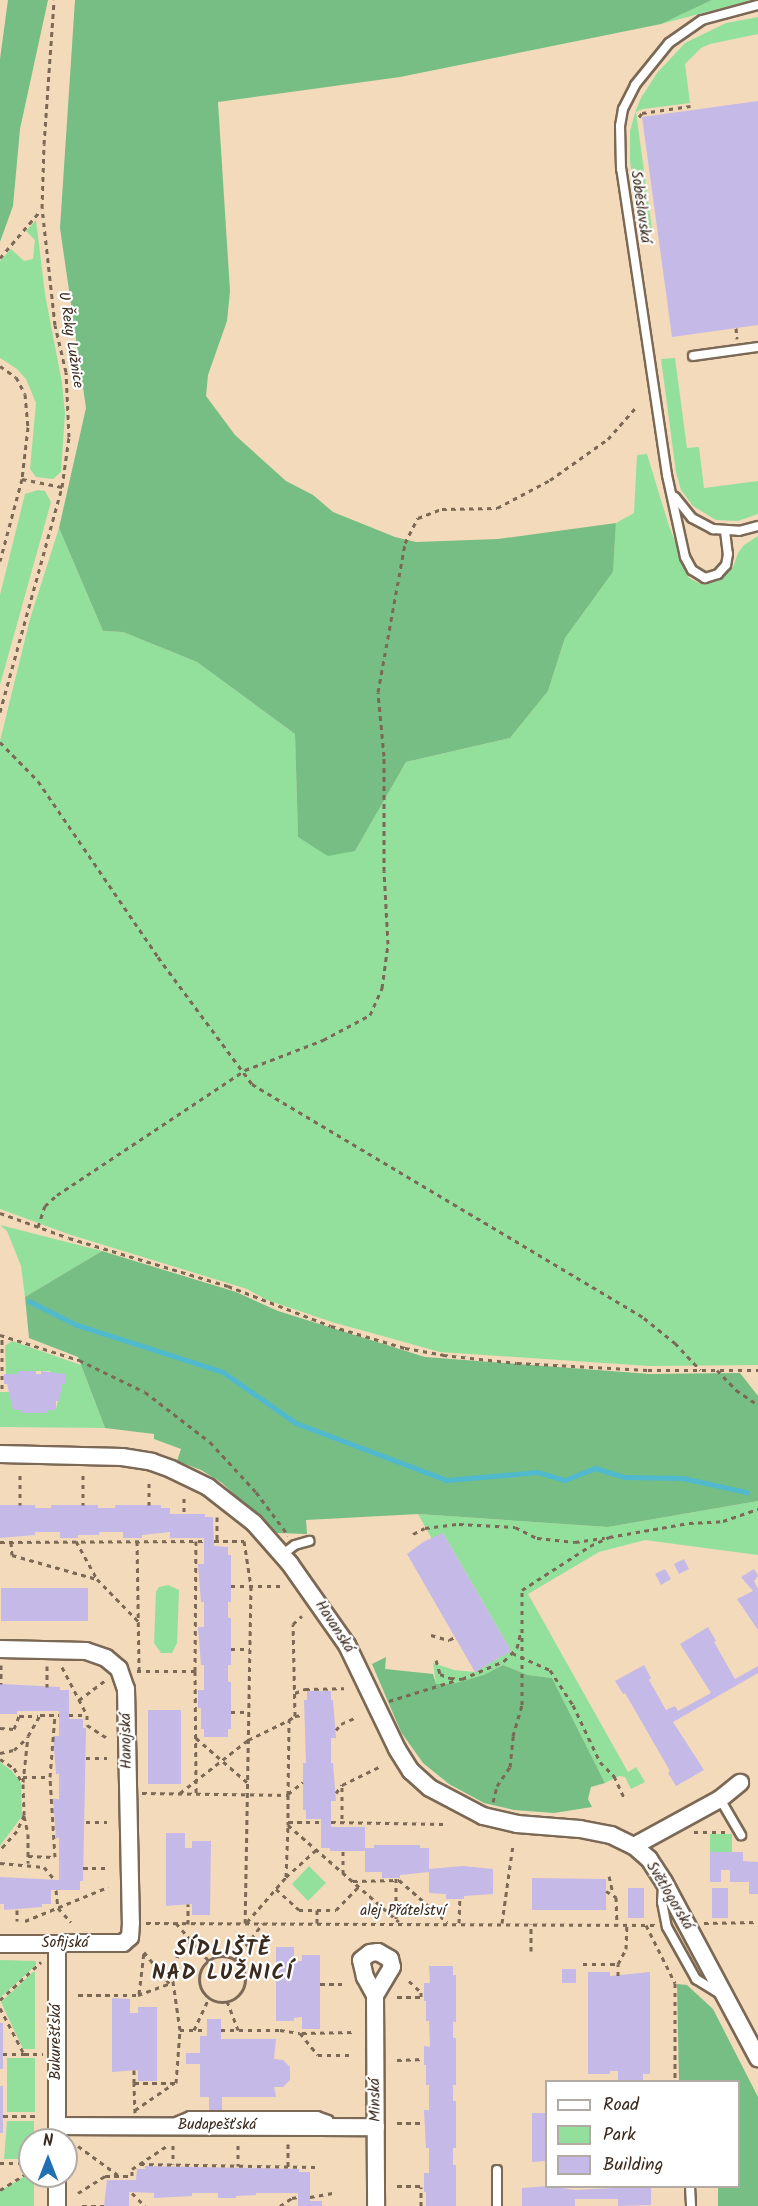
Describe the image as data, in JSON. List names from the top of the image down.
{
  "streets": {
    "street": [
      "Havanská",
      "Hanojská",
      "Světlogorská",
      "Sofijská",
      "Bukurešťská",
      "Minská",
      "Budapešťská"
    ],
    "lane": ["Soběslavská"],
    "path": ["U Řeky Lužnice", "alej Přátelství"]
  },
  "crossings": [
    ["Havanská", "Světlogorská"],
    ["Hanojská", "Sofijská"],
    ["Sofijská", "Bukurešťská"],
    ["Minská", "Budapešťská"]
  ],
  "districts": ["SÍDLIŠTĚ NAD LUŽNICÍ"],
  "legend": ["Road", "Park", "Building"],
  "north": "top"
}
